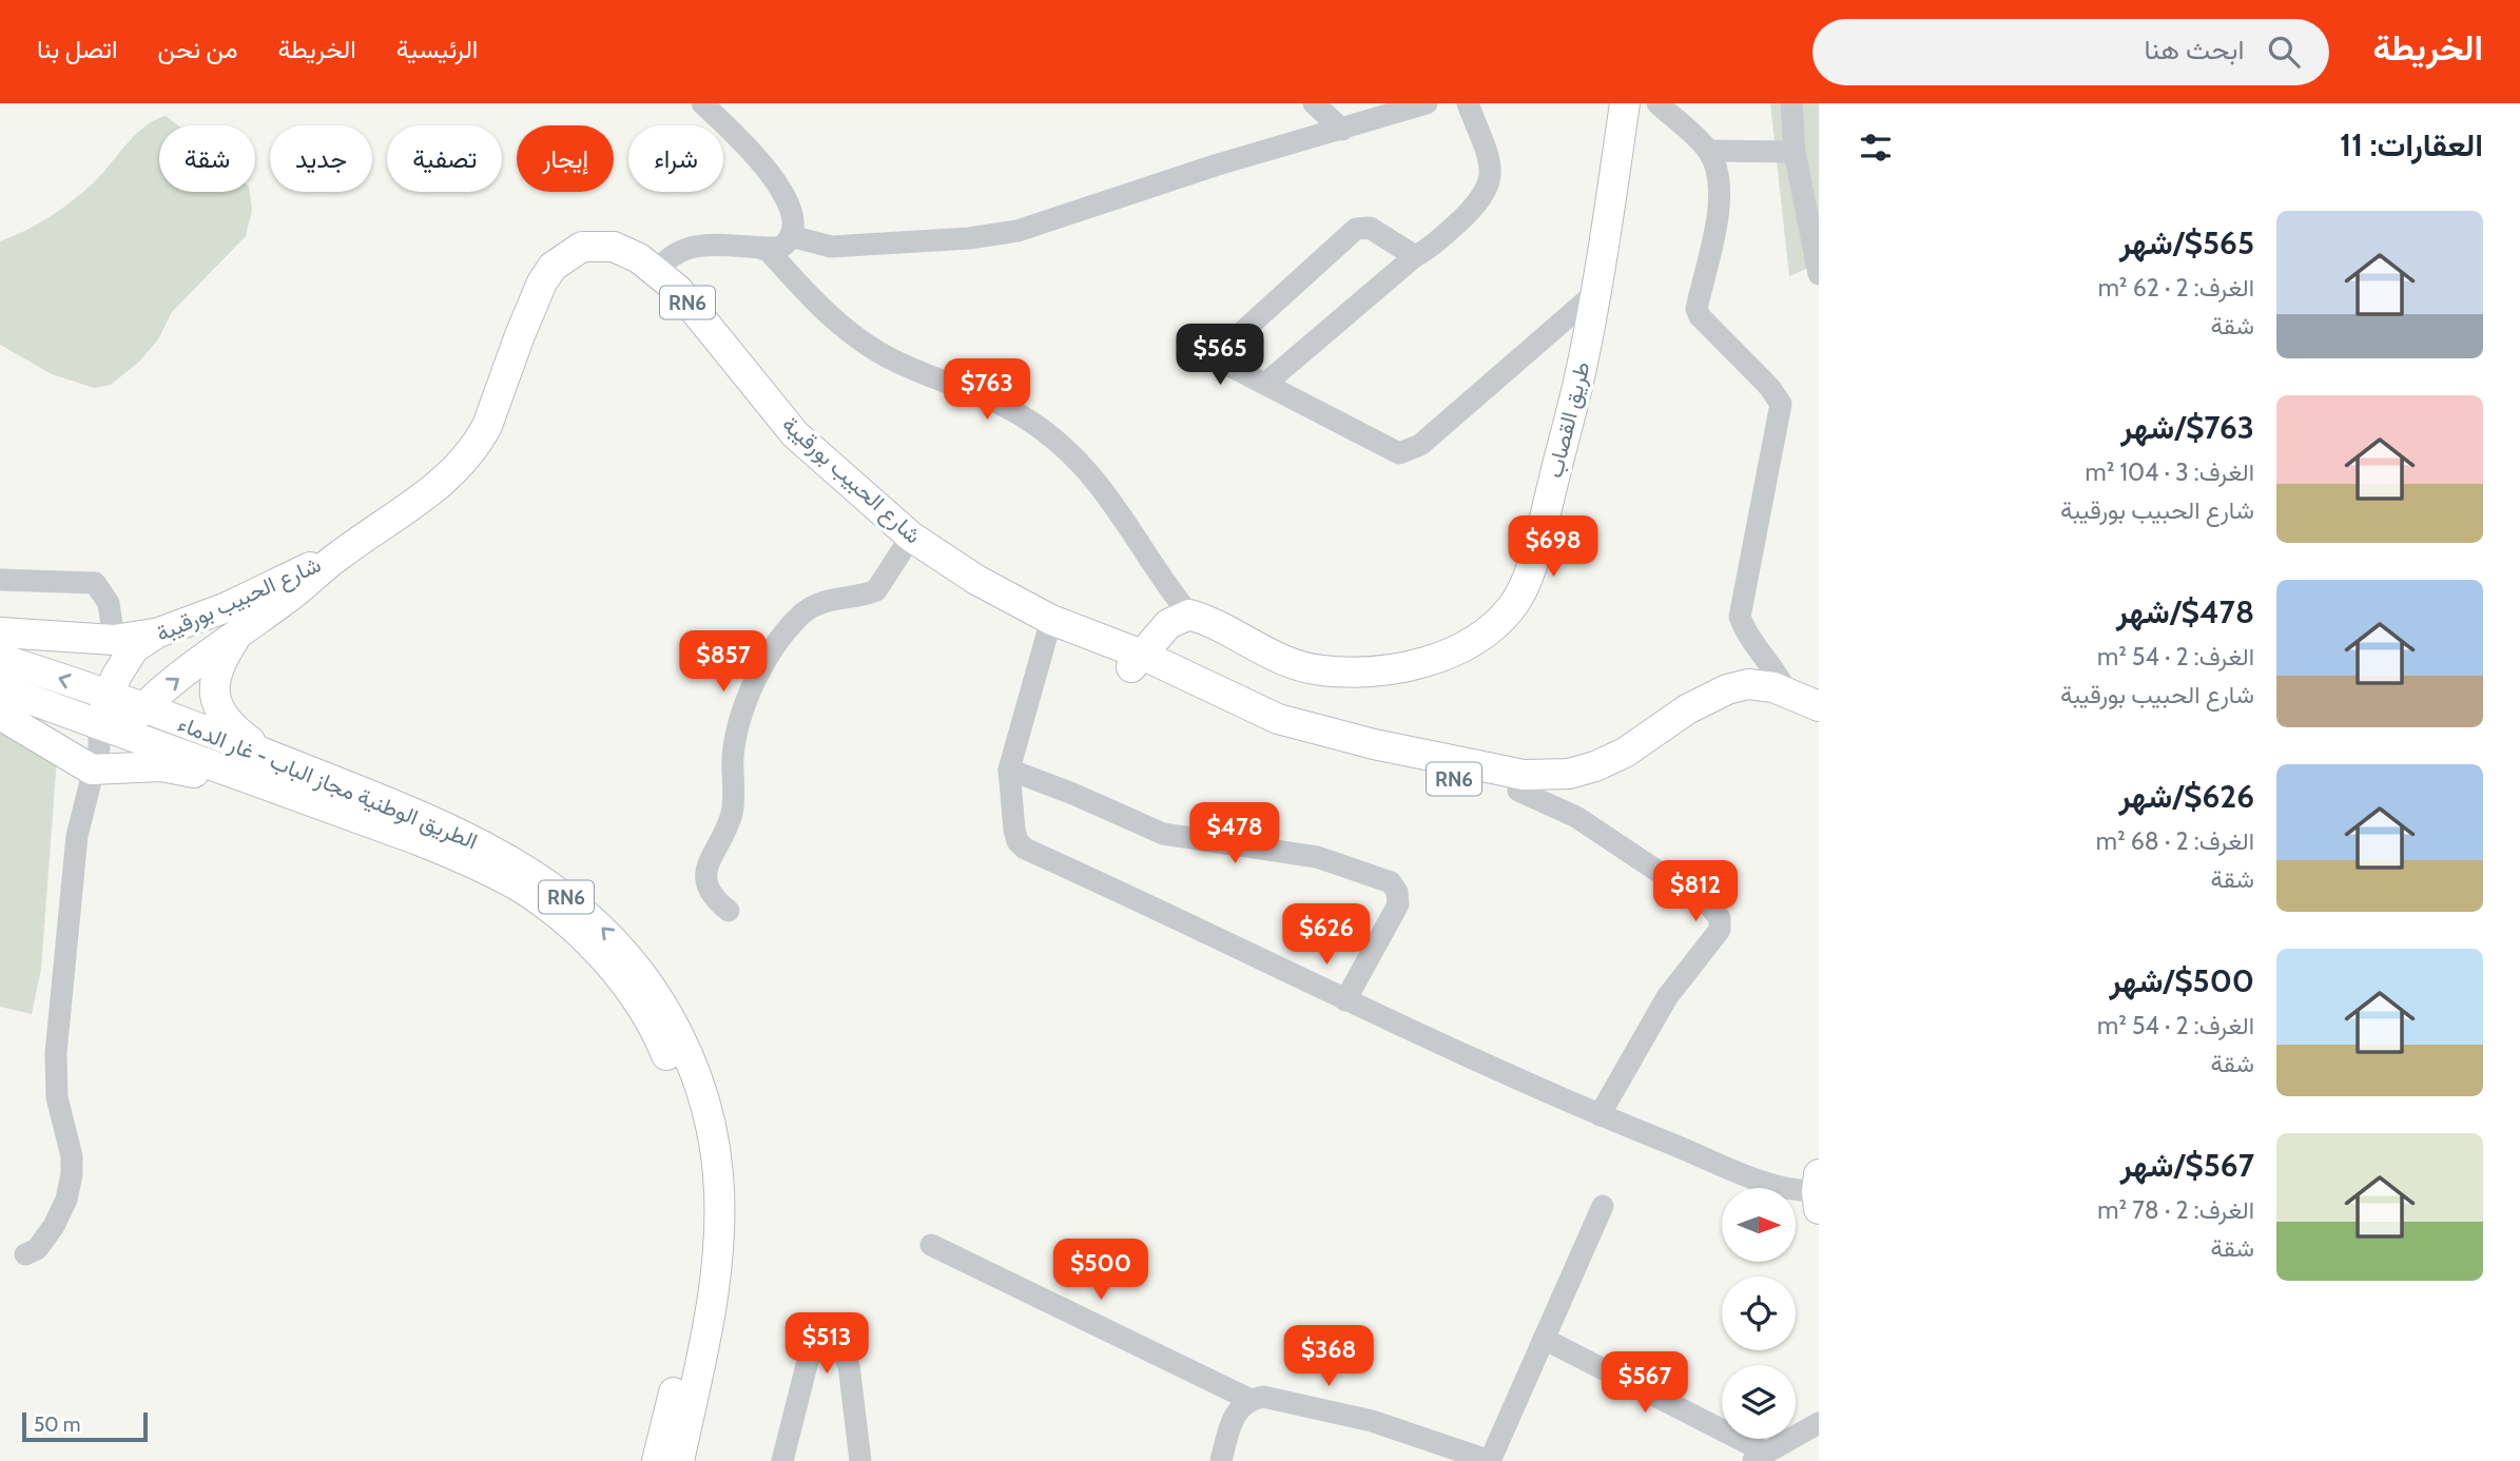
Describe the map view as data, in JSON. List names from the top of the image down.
{
  "streets": {
    "main road": [
      "RN6",
      "طريق القصاب",
      "شارع الحبيب بورقيبة",
      "الطريق الوطنية مجاز الباب - غار الدماء"
    ]
  },
  "crossings": [
    ["شارع الحبيب بورقيبة", "الطريق الوطنية مجاز الباب - غار الدماء"]
  ],
  "one_way": ["الطريق الوطنية مجاز الباب - غار الدماء"],
  "scale_bar": "50 m",
  "north": "right",
  "page": {
    "header": "الخريطة",
    "search": "ابحث هنا",
    "nav": [
      "الرئيسية",
      "الخريطة",
      "من نحن",
      "اتصل بنا"
    ],
    "heading": "العقارات: 11",
    "chip": [
      "شراء",
      "إيجار",
      "تصفية",
      "جديد",
      "شقة"
    ],
    "list": [
      {
        "name": "$565/شهر",
        "note": "الغرف: 2 · 62 m² · شقة"
      },
      {
        "name": "$763/شهر",
        "note": "الغرف: 3 · 104 m² · شارع الحبيب بورقيبة"
      },
      {
        "name": "$478/شهر",
        "note": "الغرف: 2 · 54 m² · شارع الحبيب بورقيبة"
      },
      {
        "name": "$626/شهر",
        "note": "الغرف: 2 · 68 m² · شقة"
      },
      {
        "name": "$500/شهر",
        "note": "الغرف: 2 · 54 m² · شقة"
      },
      {
        "name": "$567/شهر",
        "note": "الغرف: 2 · 78 m² · شقة"
      }
    ],
    "price": [
      "$565",
      "$763",
      "$698",
      "$857",
      "$478",
      "$812",
      "$626",
      "$500",
      "$513",
      "$368",
      "$567"
    ],
    "scale": "50 m"
  }
}
